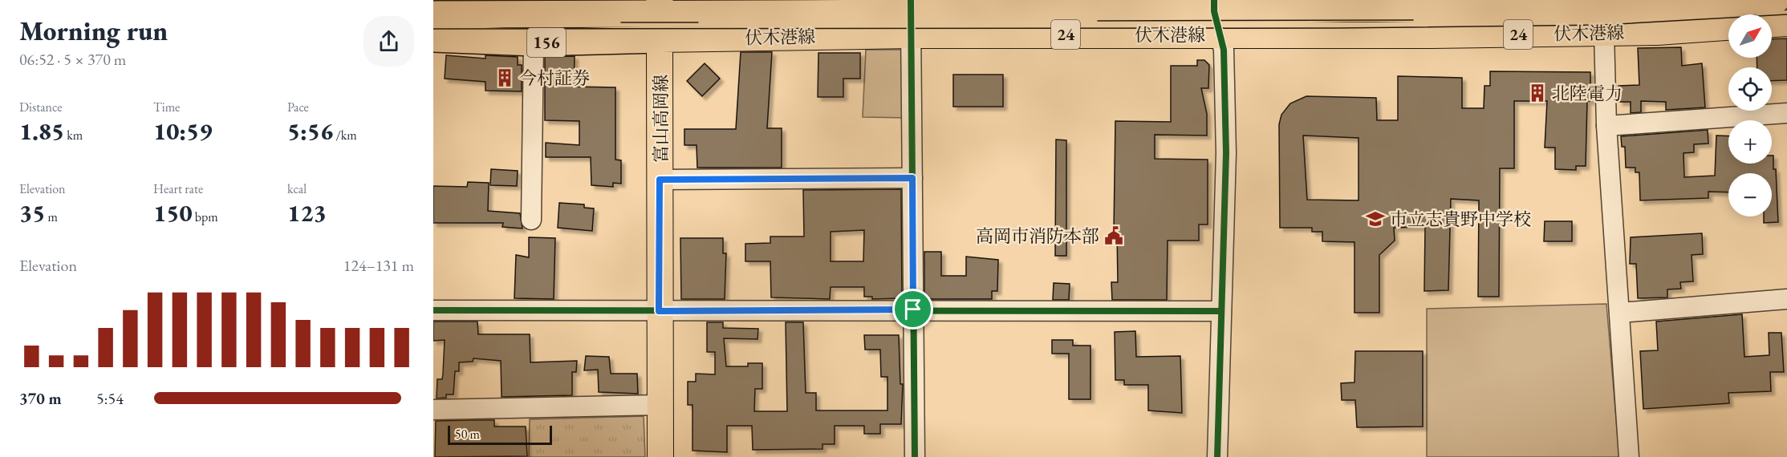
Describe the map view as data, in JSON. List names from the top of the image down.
{
  "streets": {
    "highway": ["156"],
    "main road": ["伏木港線", "24", "富山高岡線"]
  },
  "crossings": [
    ["伏木港線", "156"],
    ["伏木港線", "富山高岡線"],
    ["156", "富山高岡線"]
  ],
  "places": {
    "building": ["今村証券", "北陸電力"],
    "school or university": ["市立志貴野中学校"],
    "public building": ["高岡市消防本部"]
  },
  "scale_bar": "50 m",
  "north": "top right",
  "page": {
    "heading": ["Morning run", "06:52 · 5 × 370 m"],
    "map_buttons": ["+", "−"],
    "stats": [
      ["Distance", "1.85 km"],
      ["Time", "10:59"],
      ["Pace", "5:56 /km"],
      ["Elevation", "35 m"],
      ["Heart rate", "150 bpm"],
      ["kcal", "123"]
    ],
    "chart": ["Elevation", "124–131 m"],
    "list": [
      {
        "name": "370 m",
        "note": "5:54"
      }
    ],
    "scale": "50 m"
  }
}
